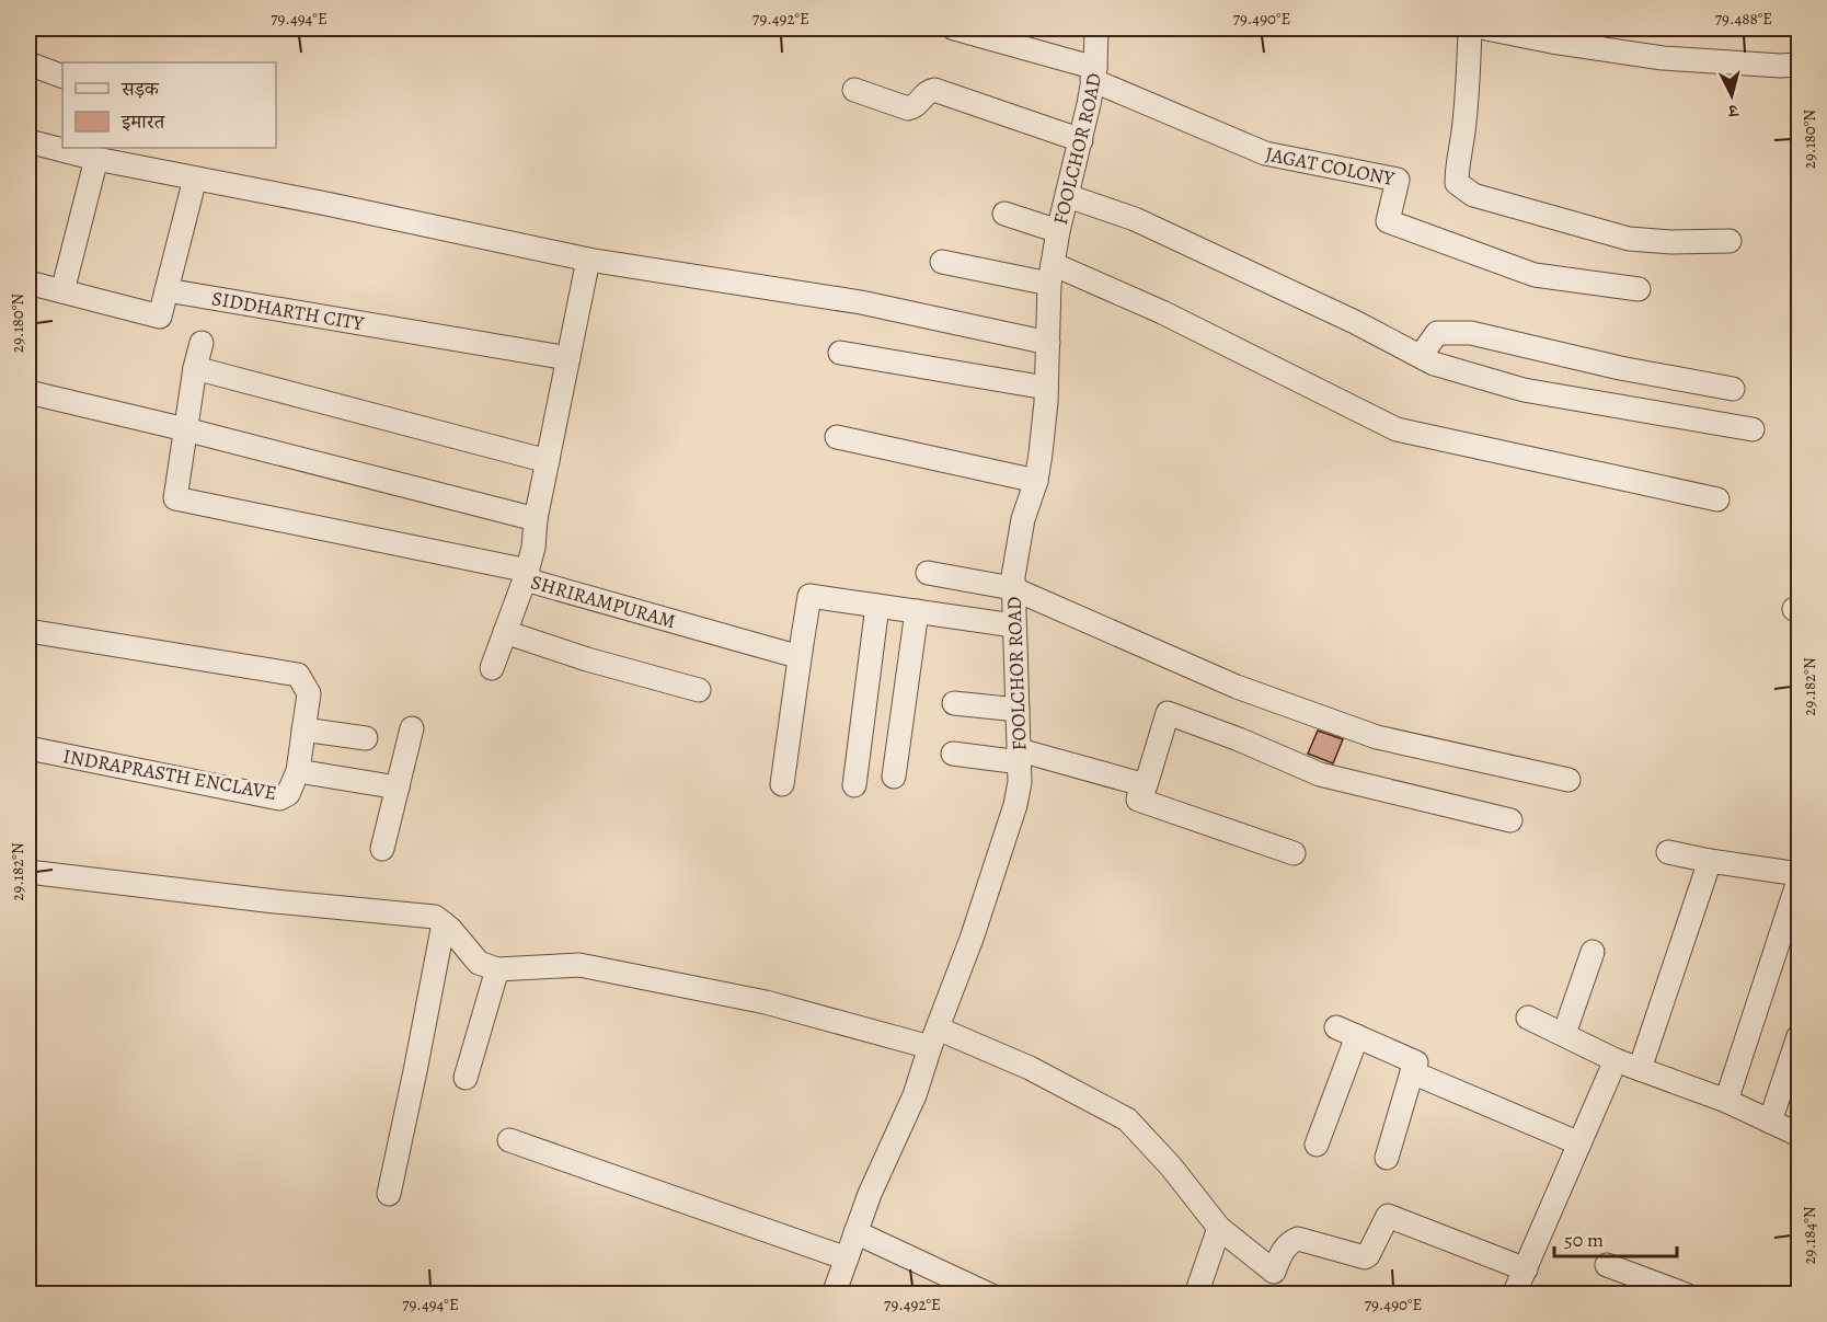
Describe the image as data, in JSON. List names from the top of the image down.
{
  "streets": {
    "street": [
      "FOOLCHOR ROAD",
      "JAGAT COLONY",
      "SIDDHARTH CITY",
      "SHRIRAMPURAM",
      "INDRAPRASTH ENCLAVE"
    ]
  },
  "crossings": [
    ["FOOLCHOR ROAD", "JAGAT COLONY"],
    ["SIDDHARTH CITY", "SHRIRAMPURAM"]
  ],
  "legend": ["सड़क", "इमारत"],
  "scale_bar": "50 m",
  "north": "bottom",
  "coordinates": [
    "79.494°E",
    "79.492°E",
    "79.490°E",
    "79.488°E",
    "29.180°N",
    "29.182°N",
    "29.184°N"
  ]
}
